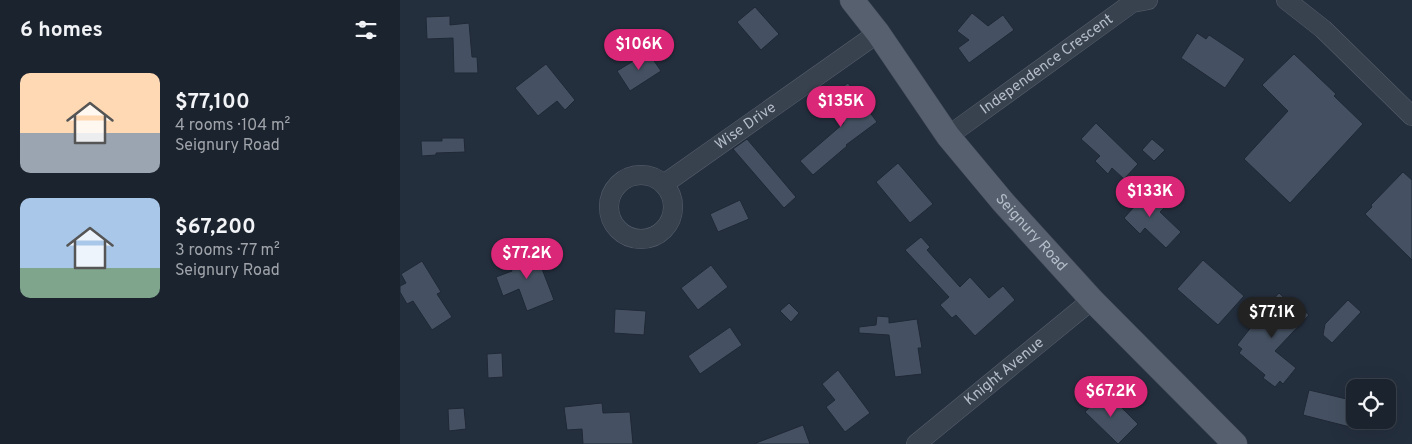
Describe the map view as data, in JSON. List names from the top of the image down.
{
  "streets": {
    "main road": ["Seignury Road"],
    "street": ["Independence Crescent", "Wise Drive", "Knight Avenue"]
  },
  "crossings": [
    ["Independence Crescent", "Seignury Road"],
    ["Wise Drive", "Seignury Road"],
    ["Seignury Road", "Knight Avenue"]
  ],
  "page": {
    "heading": "6 homes",
    "price": [
      "$106K",
      "$135K",
      "$133K",
      "$77.2K",
      "$77.1K",
      "$67.2K"
    ],
    "list": [
      {
        "name": "$77,100",
        "note": "4 rooms · 104 m² · Seignury Road"
      },
      {
        "name": "$67,200",
        "note": "3 rooms · 77 m² · Seignury Road"
      }
    ]
  }
}
